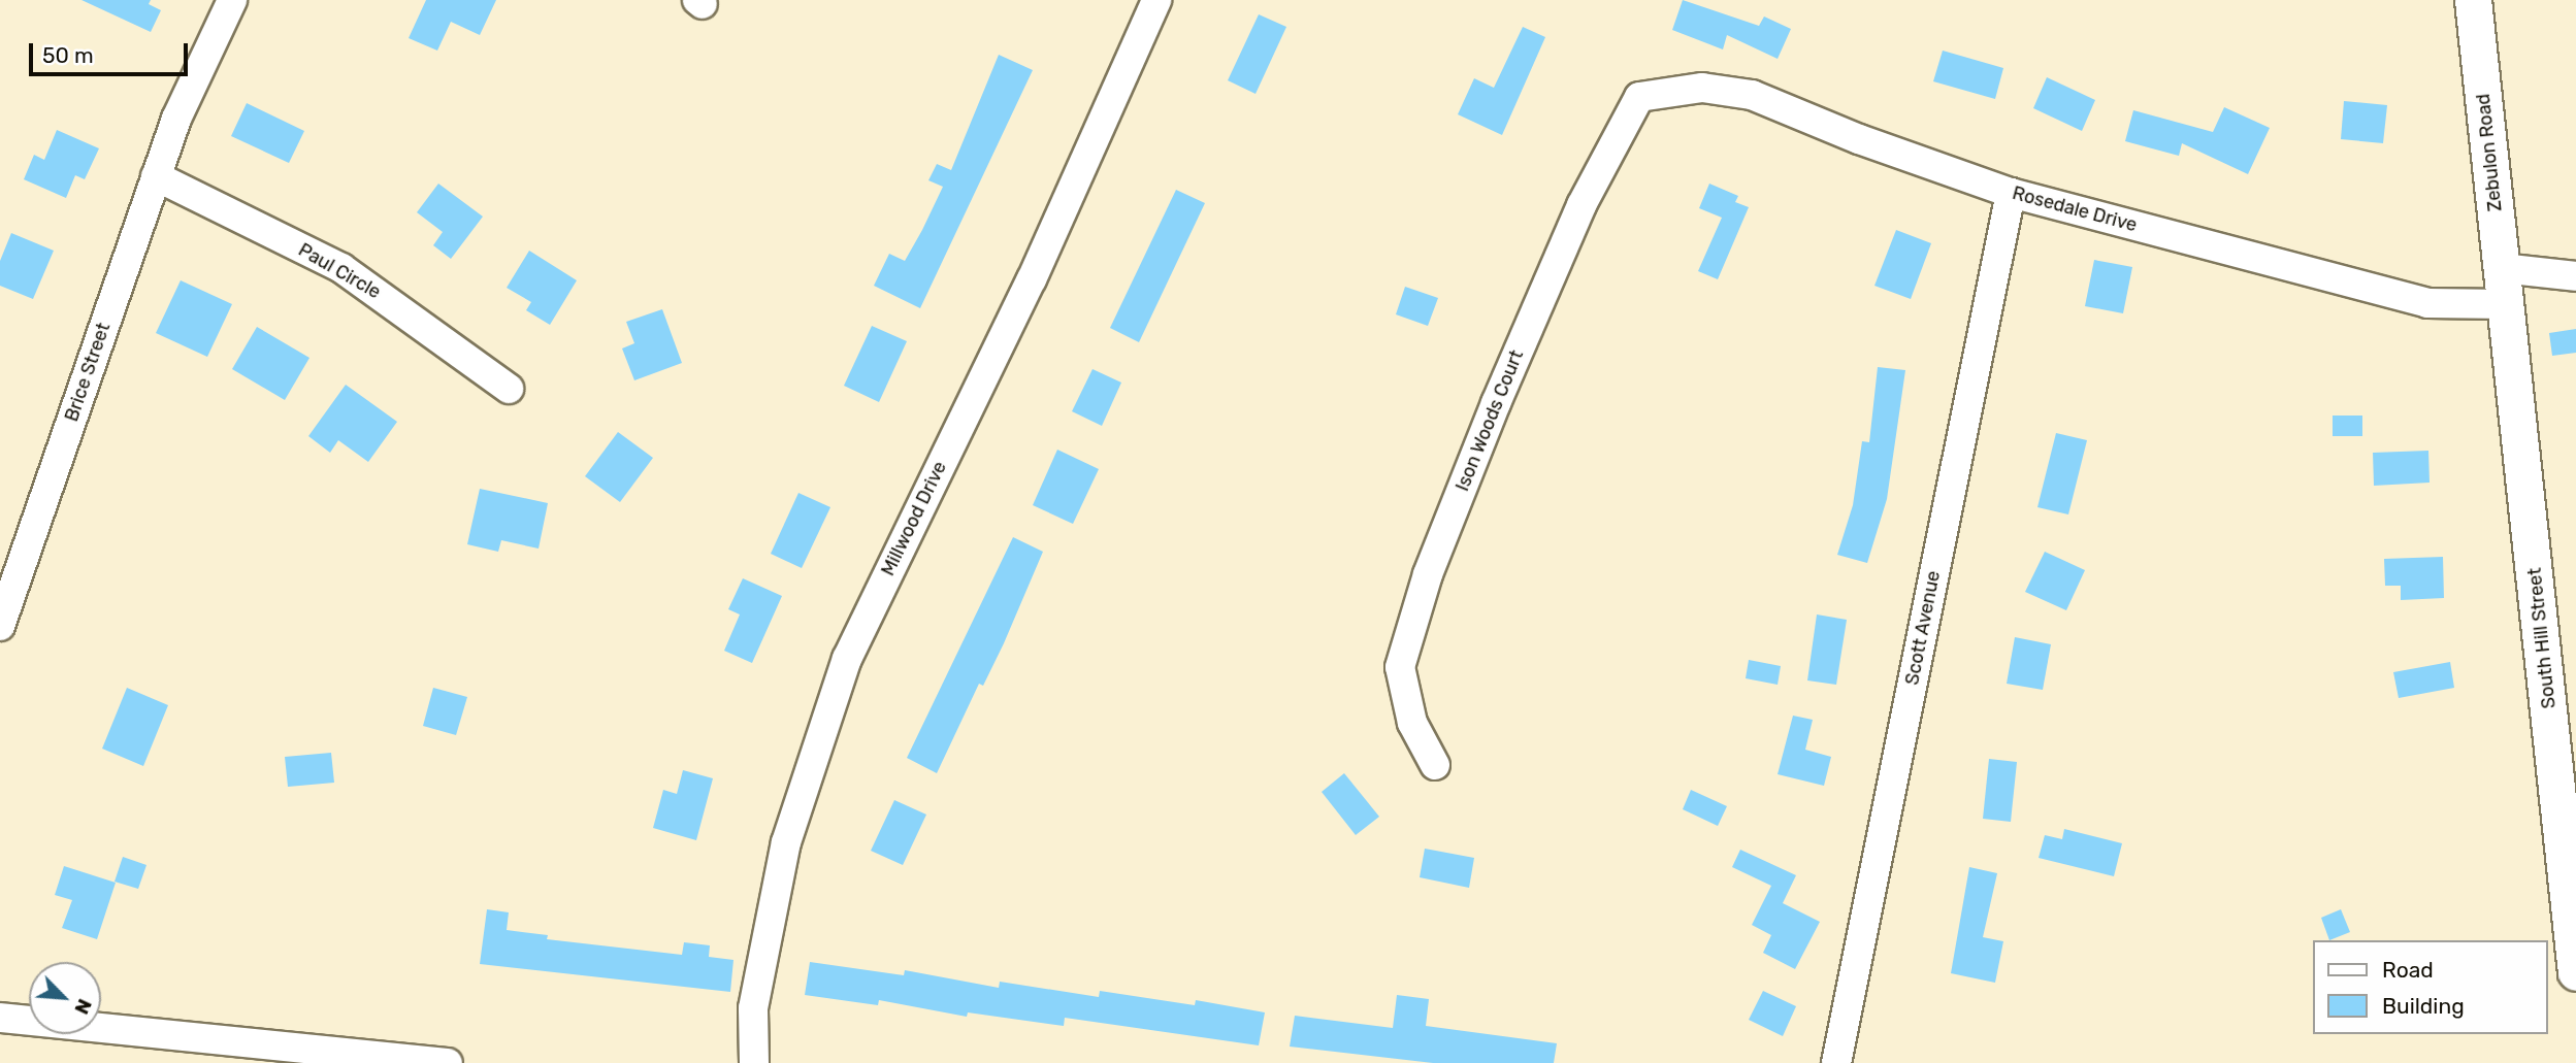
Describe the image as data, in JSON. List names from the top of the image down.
{
  "streets": {
    "main road": ["Zebulon Road", "South Hill Street"],
    "street": [
      "Rosedale Drive",
      "Paul Circle",
      "Brice Street",
      "Ison Woods Court",
      "Millwood Drive",
      "Scott Avenue"
    ]
  },
  "crossings": [
    ["Zebulon Road", "Rosedale Drive"],
    ["Zebulon Road", "South Hill Street"],
    ["Rosedale Drive", "Ison Woods Court"],
    ["Rosedale Drive", "Scott Avenue"],
    ["Rosedale Drive", "South Hill Street"],
    ["Paul Circle", "Brice Street"]
  ],
  "legend": ["Road", "Building"],
  "scale_bar": "50 m",
  "north": "bottom right"
}
